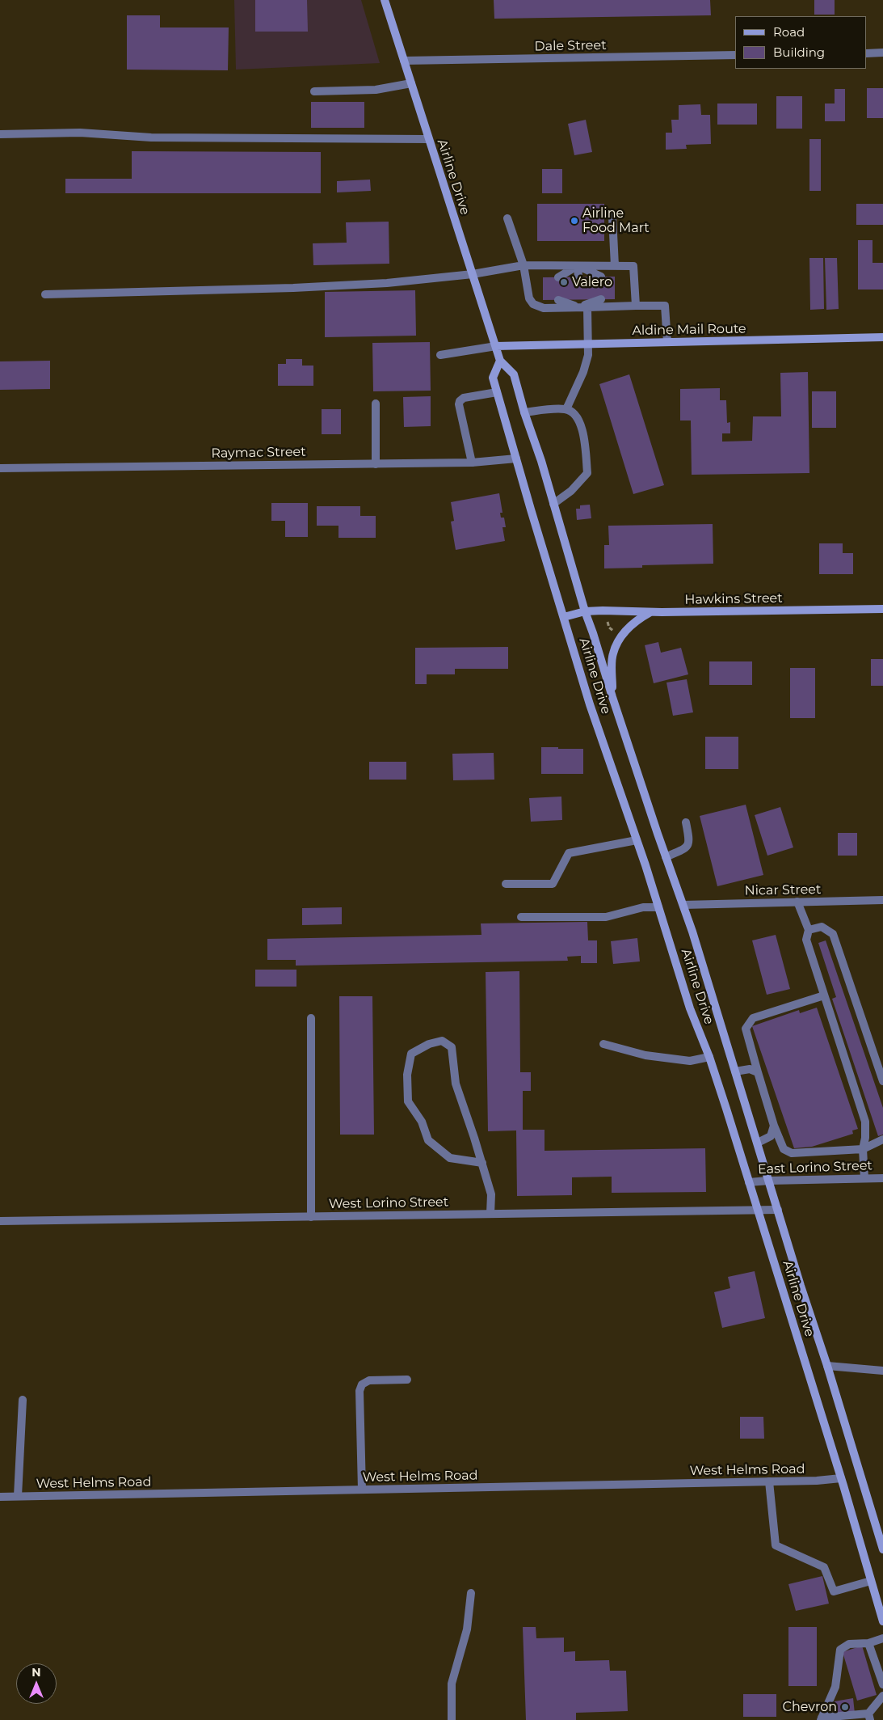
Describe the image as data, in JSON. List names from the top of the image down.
{
  "streets": {
    "main road": ["Airline Drive", "Aldine Mail Route", "Hawkins Street"],
    "street": [
      "Dale Street",
      "Raymac Street",
      "Nicar Street",
      "East Lorino Street",
      "West Lorino Street",
      "West Helms Road"
    ]
  },
  "crossings": [
    ["Dale Street", "Airline Drive"],
    ["Airline Drive", "Aldine Mail Route"],
    ["Airline Drive", "Raymac Street"],
    ["Airline Drive", "Hawkins Street"],
    ["Airline Drive", "Nicar Street"],
    ["Airline Drive", "East Lorino Street"],
    ["Airline Drive", "West Lorino Street"],
    ["Airline Drive", "West Helms Road"]
  ],
  "places": ["Airline Food Mart", "Valero", "Chevron"],
  "legend": ["Road", "Building"],
  "north": "top"
}
